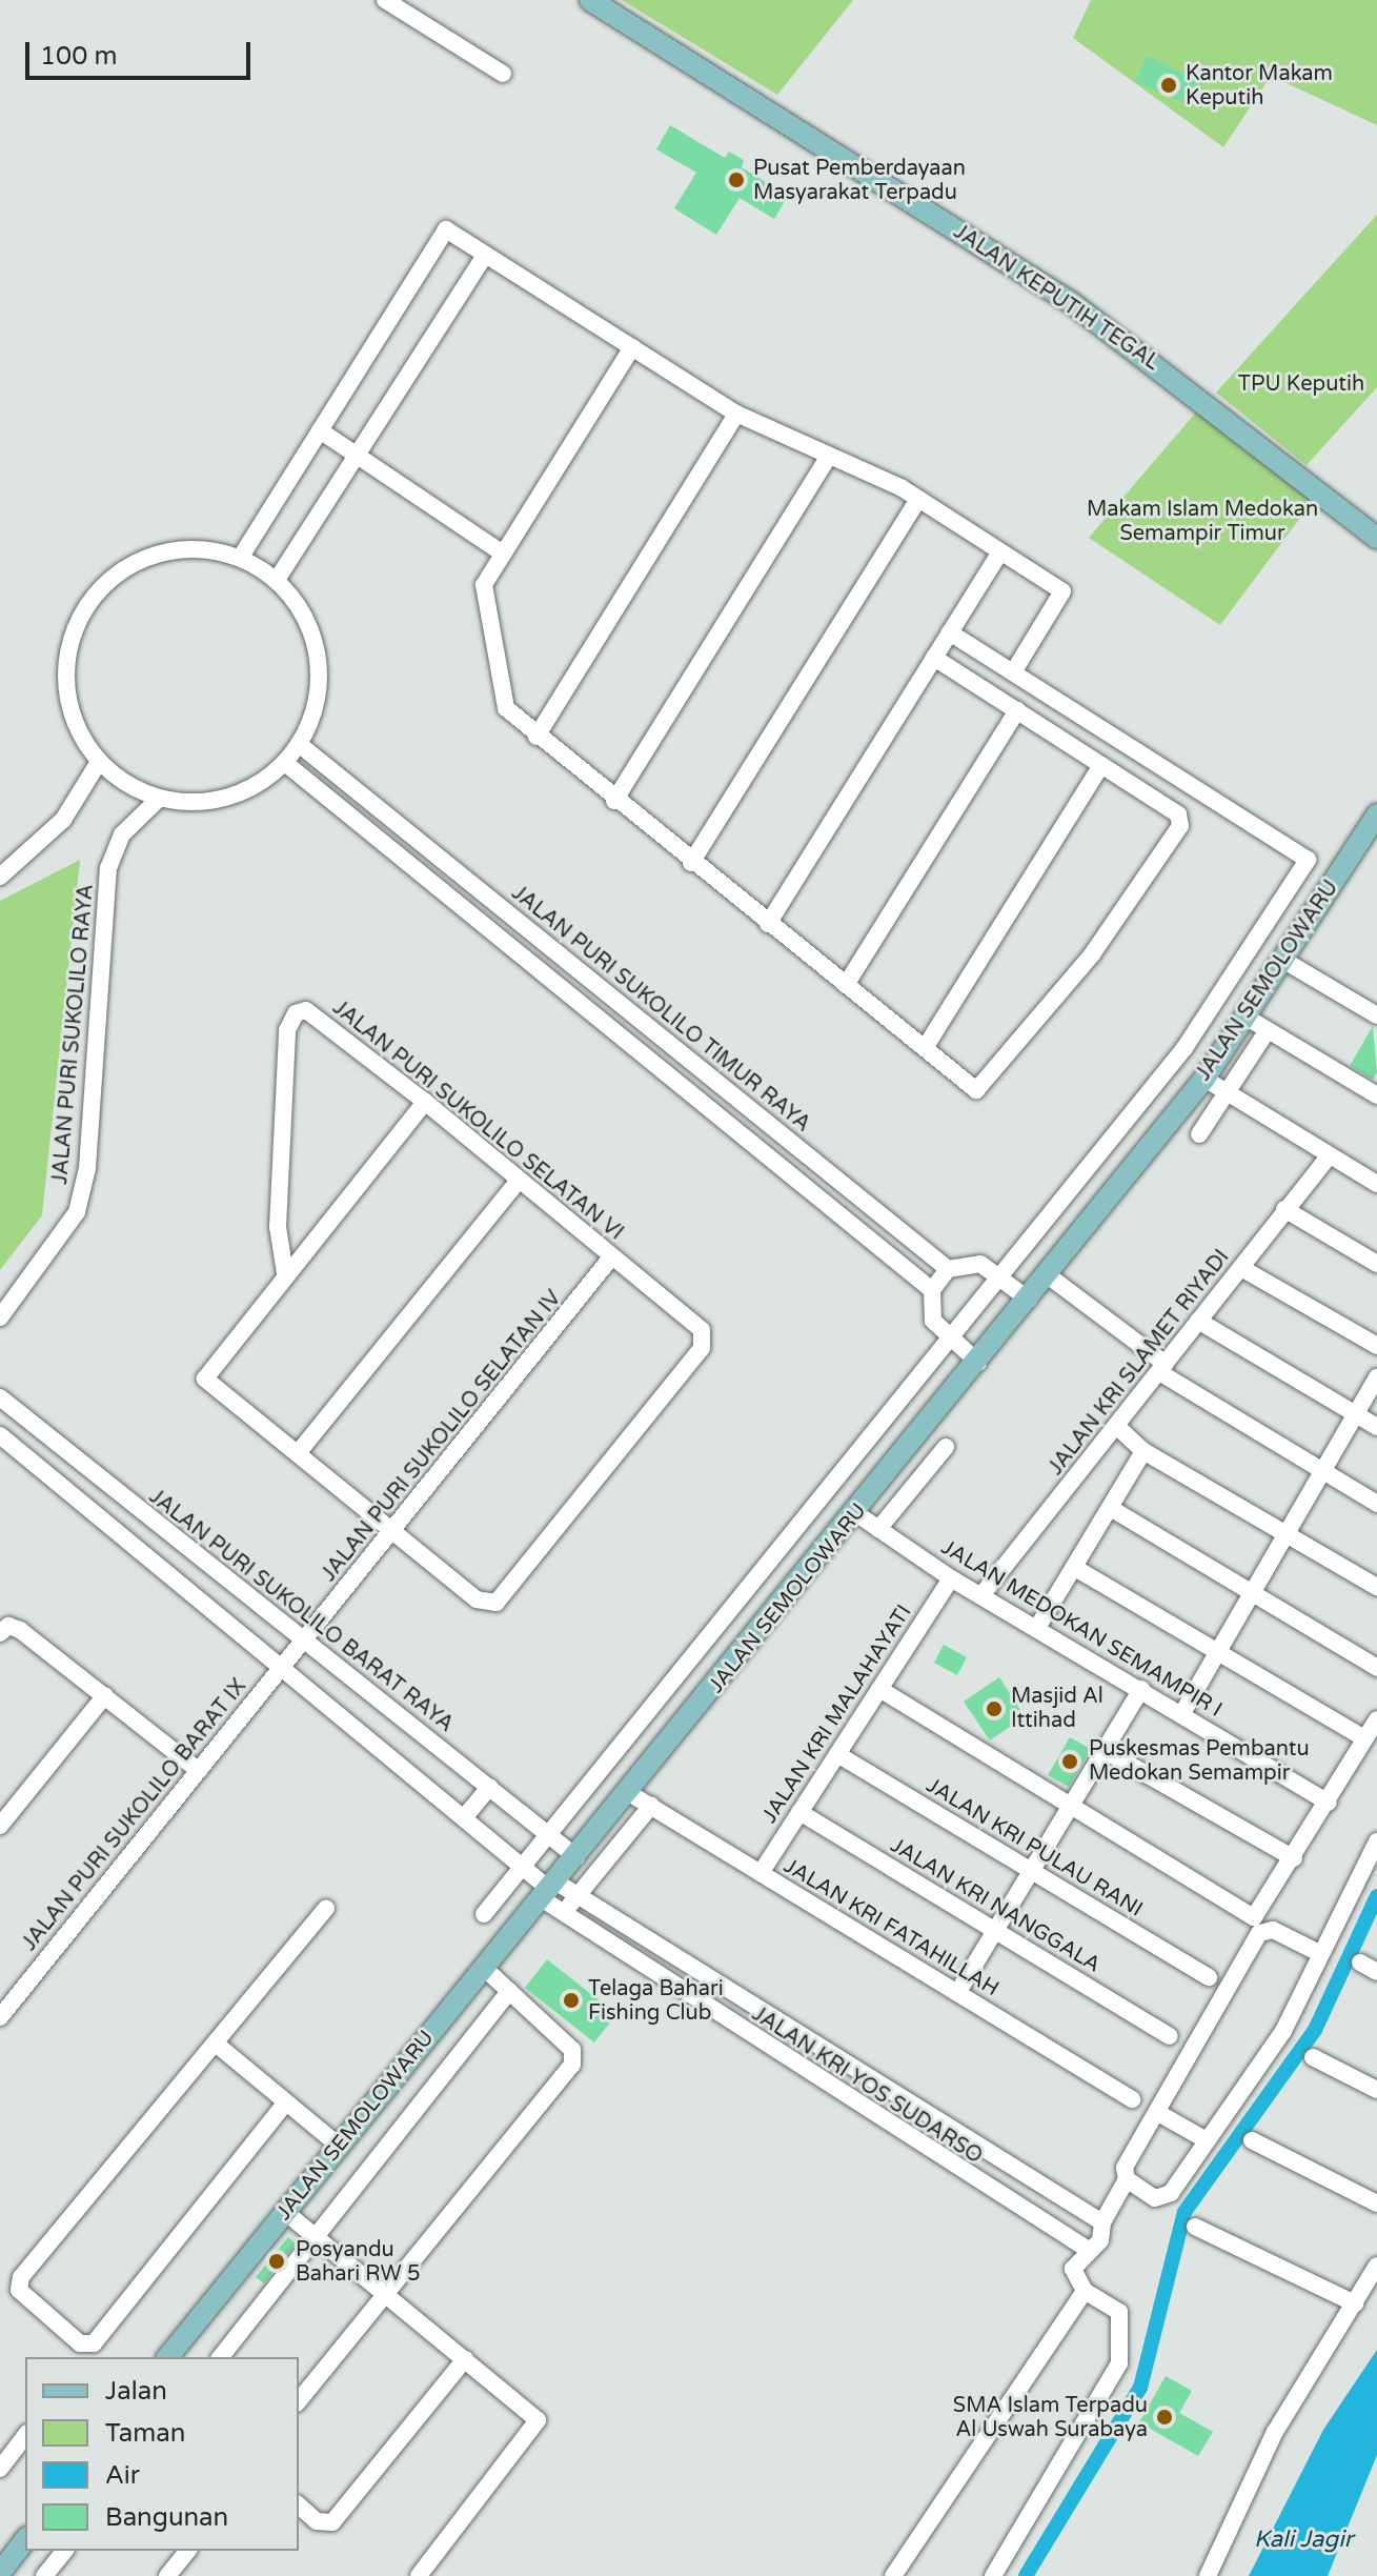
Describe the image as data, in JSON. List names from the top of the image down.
{
  "streets": {
    "main road": ["JALAN KEPUTIH TEGAL", "JALAN SEMOLOWARU"],
    "street": [
      "JALAN PURI SUKOLILO TIMUR RAYA",
      "JALAN PURI SUKOLILO RAYA",
      "JALAN PURI SUKOLILO SELATAN VI",
      "JALAN KRI SLAMET RIYADI",
      "JALAN PURI SUKOLILO SELATAN IV",
      "JALAN PURI SUKOLILO BARAT RAYA",
      "JALAN MEDOKAN SEMAMPIR I",
      "JALAN KRI MALAHAYATI",
      "JALAN PURI SUKOLILO BARAT IX",
      "JALAN KRI PULAU RANI",
      "JALAN KRI NANGGALA",
      "JALAN KRI FATAHILLAH",
      "JALAN KRI YOS SUDARSO"
    ]
  },
  "crossings": [
    ["JALAN SEMOLOWARU", "JALAN PURI SUKOLILO BARAT RAYA"],
    ["JALAN SEMOLOWARU", "JALAN MEDOKAN SEMAMPIR I"],
    ["JALAN SEMOLOWARU", "JALAN KRI FATAHILLAH"],
    ["JALAN SEMOLOWARU", "JALAN KRI YOS SUDARSO"],
    ["JALAN PURI SUKOLILO TIMUR RAYA", "JALAN PURI SUKOLILO RAYA"],
    ["JALAN PURI SUKOLILO SELATAN VI", "JALAN PURI SUKOLILO SELATAN IV"],
    ["JALAN KRI SLAMET RIYADI", "JALAN MEDOKAN SEMAMPIR I"],
    ["JALAN PURI SUKOLILO SELATAN IV", "JALAN PURI SUKOLILO BARAT RAYA"],
    ["JALAN PURI SUKOLILO SELATAN IV", "JALAN PURI SUKOLILO BARAT IX"],
    ["JALAN PURI SUKOLILO BARAT RAYA", "JALAN PURI SUKOLILO BARAT IX"],
    ["JALAN MEDOKAN SEMAMPIR I", "JALAN KRI MALAHAYATI"],
    ["JALAN KRI MALAHAYATI", "JALAN KRI PULAU RANI"],
    ["JALAN KRI MALAHAYATI", "JALAN KRI NANGGALA"],
    ["JALAN KRI MALAHAYATI", "JALAN KRI FATAHILLAH"]
  ],
  "water": ["Kali Jagir"],
  "parks": ["TPU Keputih", "Makam Islam Medokan Semampir Timur"],
  "places": [
    "Kantor Makam Keputih",
    "Pusat Pemberdayaan Masyarakat Terpadu",
    "Masjid Al Ittihad",
    "Puskesmas Pembantu Medokan Semampir",
    "Telaga Bahari Fishing Club",
    "Posyandu Bahari RW 5",
    "SMA Islam Terpadu Al Uswah Surabaya"
  ],
  "legend": [
    "Jalan",
    "Taman",
    "Air",
    "Bangunan"
  ],
  "scale_bar": "100 m"
}
